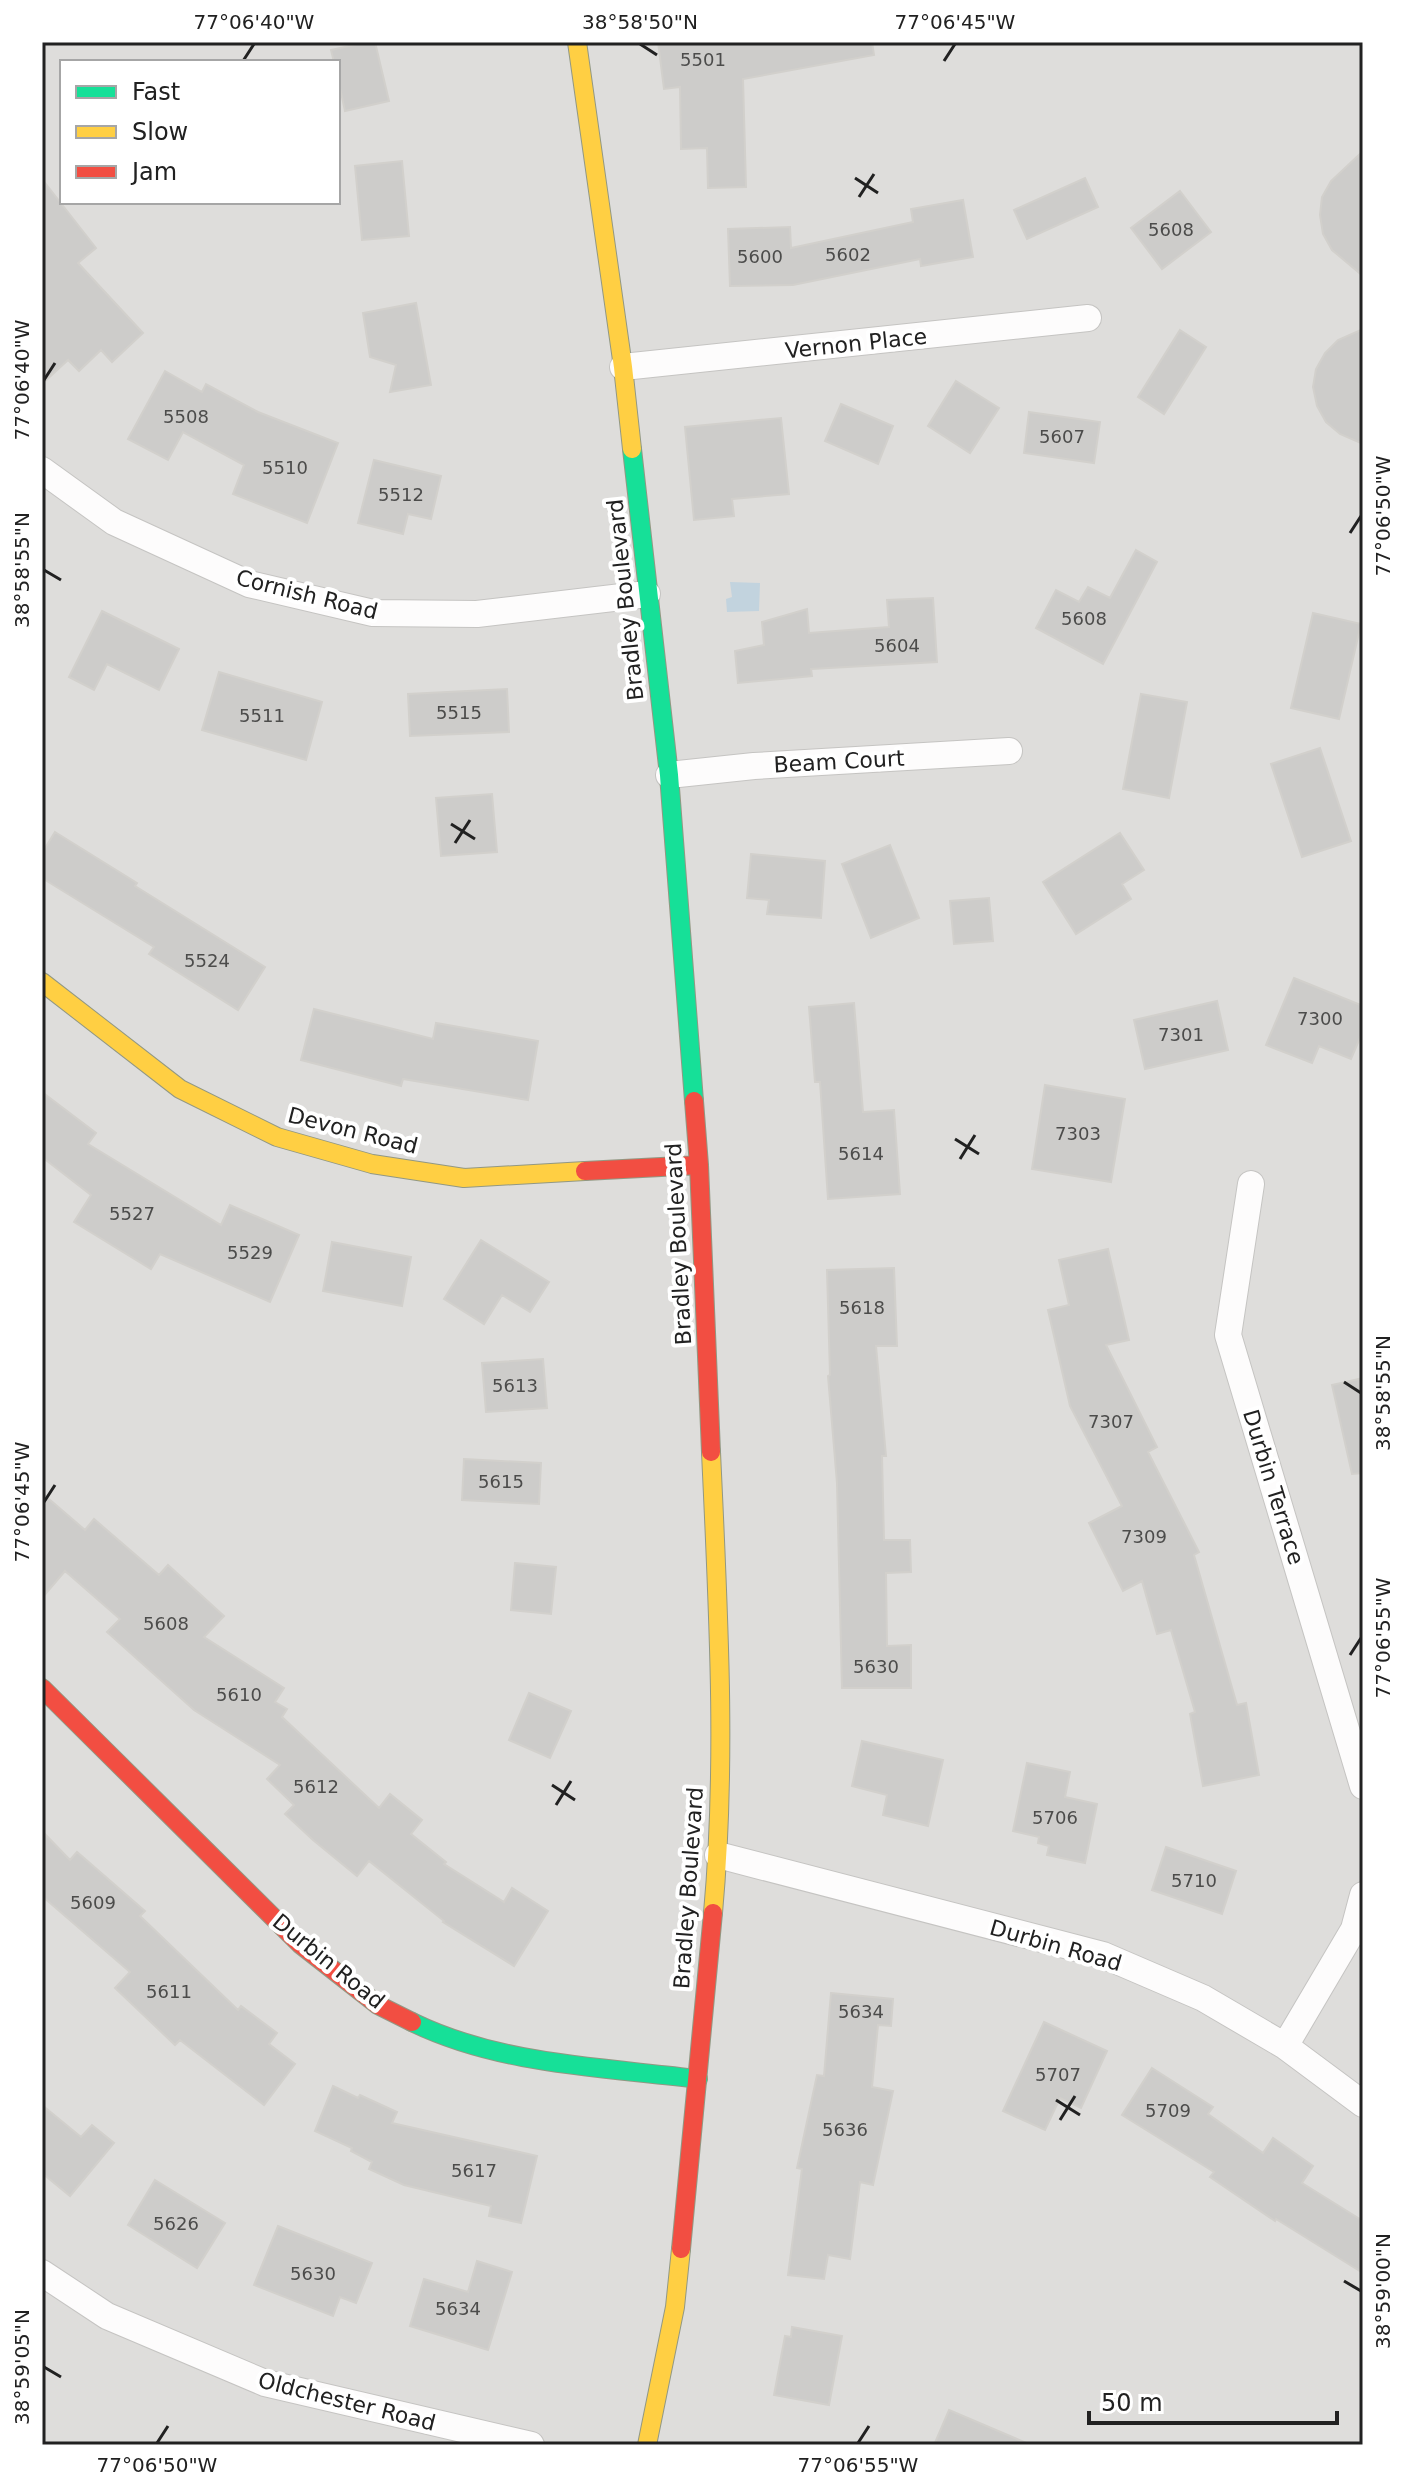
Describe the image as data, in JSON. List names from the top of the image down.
{
  "streets": {
    "main road": ["Bradley Boulevard", "Devon Road", "Durbin Road"],
    "street": [
      "Vernon Place",
      "Cornish Road",
      "Beam Court",
      "Durbin Terrace",
      "Oldchester Road"
    ]
  },
  "crossings": [
    ["Vernon Place", "Bradley Boulevard"],
    ["Cornish Road", "Bradley Boulevard"],
    ["Bradley Boulevard", "Beam Court"],
    ["Bradley Boulevard", "Devon Road"],
    ["Bradley Boulevard", "Durbin Road"]
  ],
  "house_numbers": [
    "5501",
    "5608",
    "5602",
    "5600",
    "5508",
    "5607",
    "5510",
    "5512",
    "5608",
    "5604",
    "5515",
    "5511",
    "5524",
    "7300",
    "7301",
    "7303",
    "5614",
    "5527",
    "5529",
    "5618",
    "5613",
    "7307",
    "5615",
    "7309",
    "5608",
    "5630",
    "5610",
    "5612",
    "5706",
    "5710",
    "5609",
    "5611",
    "5634",
    "5707",
    "5709",
    "5636",
    "5617",
    "5626",
    "5630",
    "5634"
  ],
  "legend": ["Fast", "Slow", "Jam"],
  "scale_bar": "50 m",
  "coordinates": [
    "77°06'40\"W",
    "38°58'50\"N",
    "77°06'45\"W",
    "77°06'50\"W",
    "38°58'55\"N",
    "77°06'55\"W",
    "38°59'00\"N",
    "38°59'05\"N"
  ]
}
